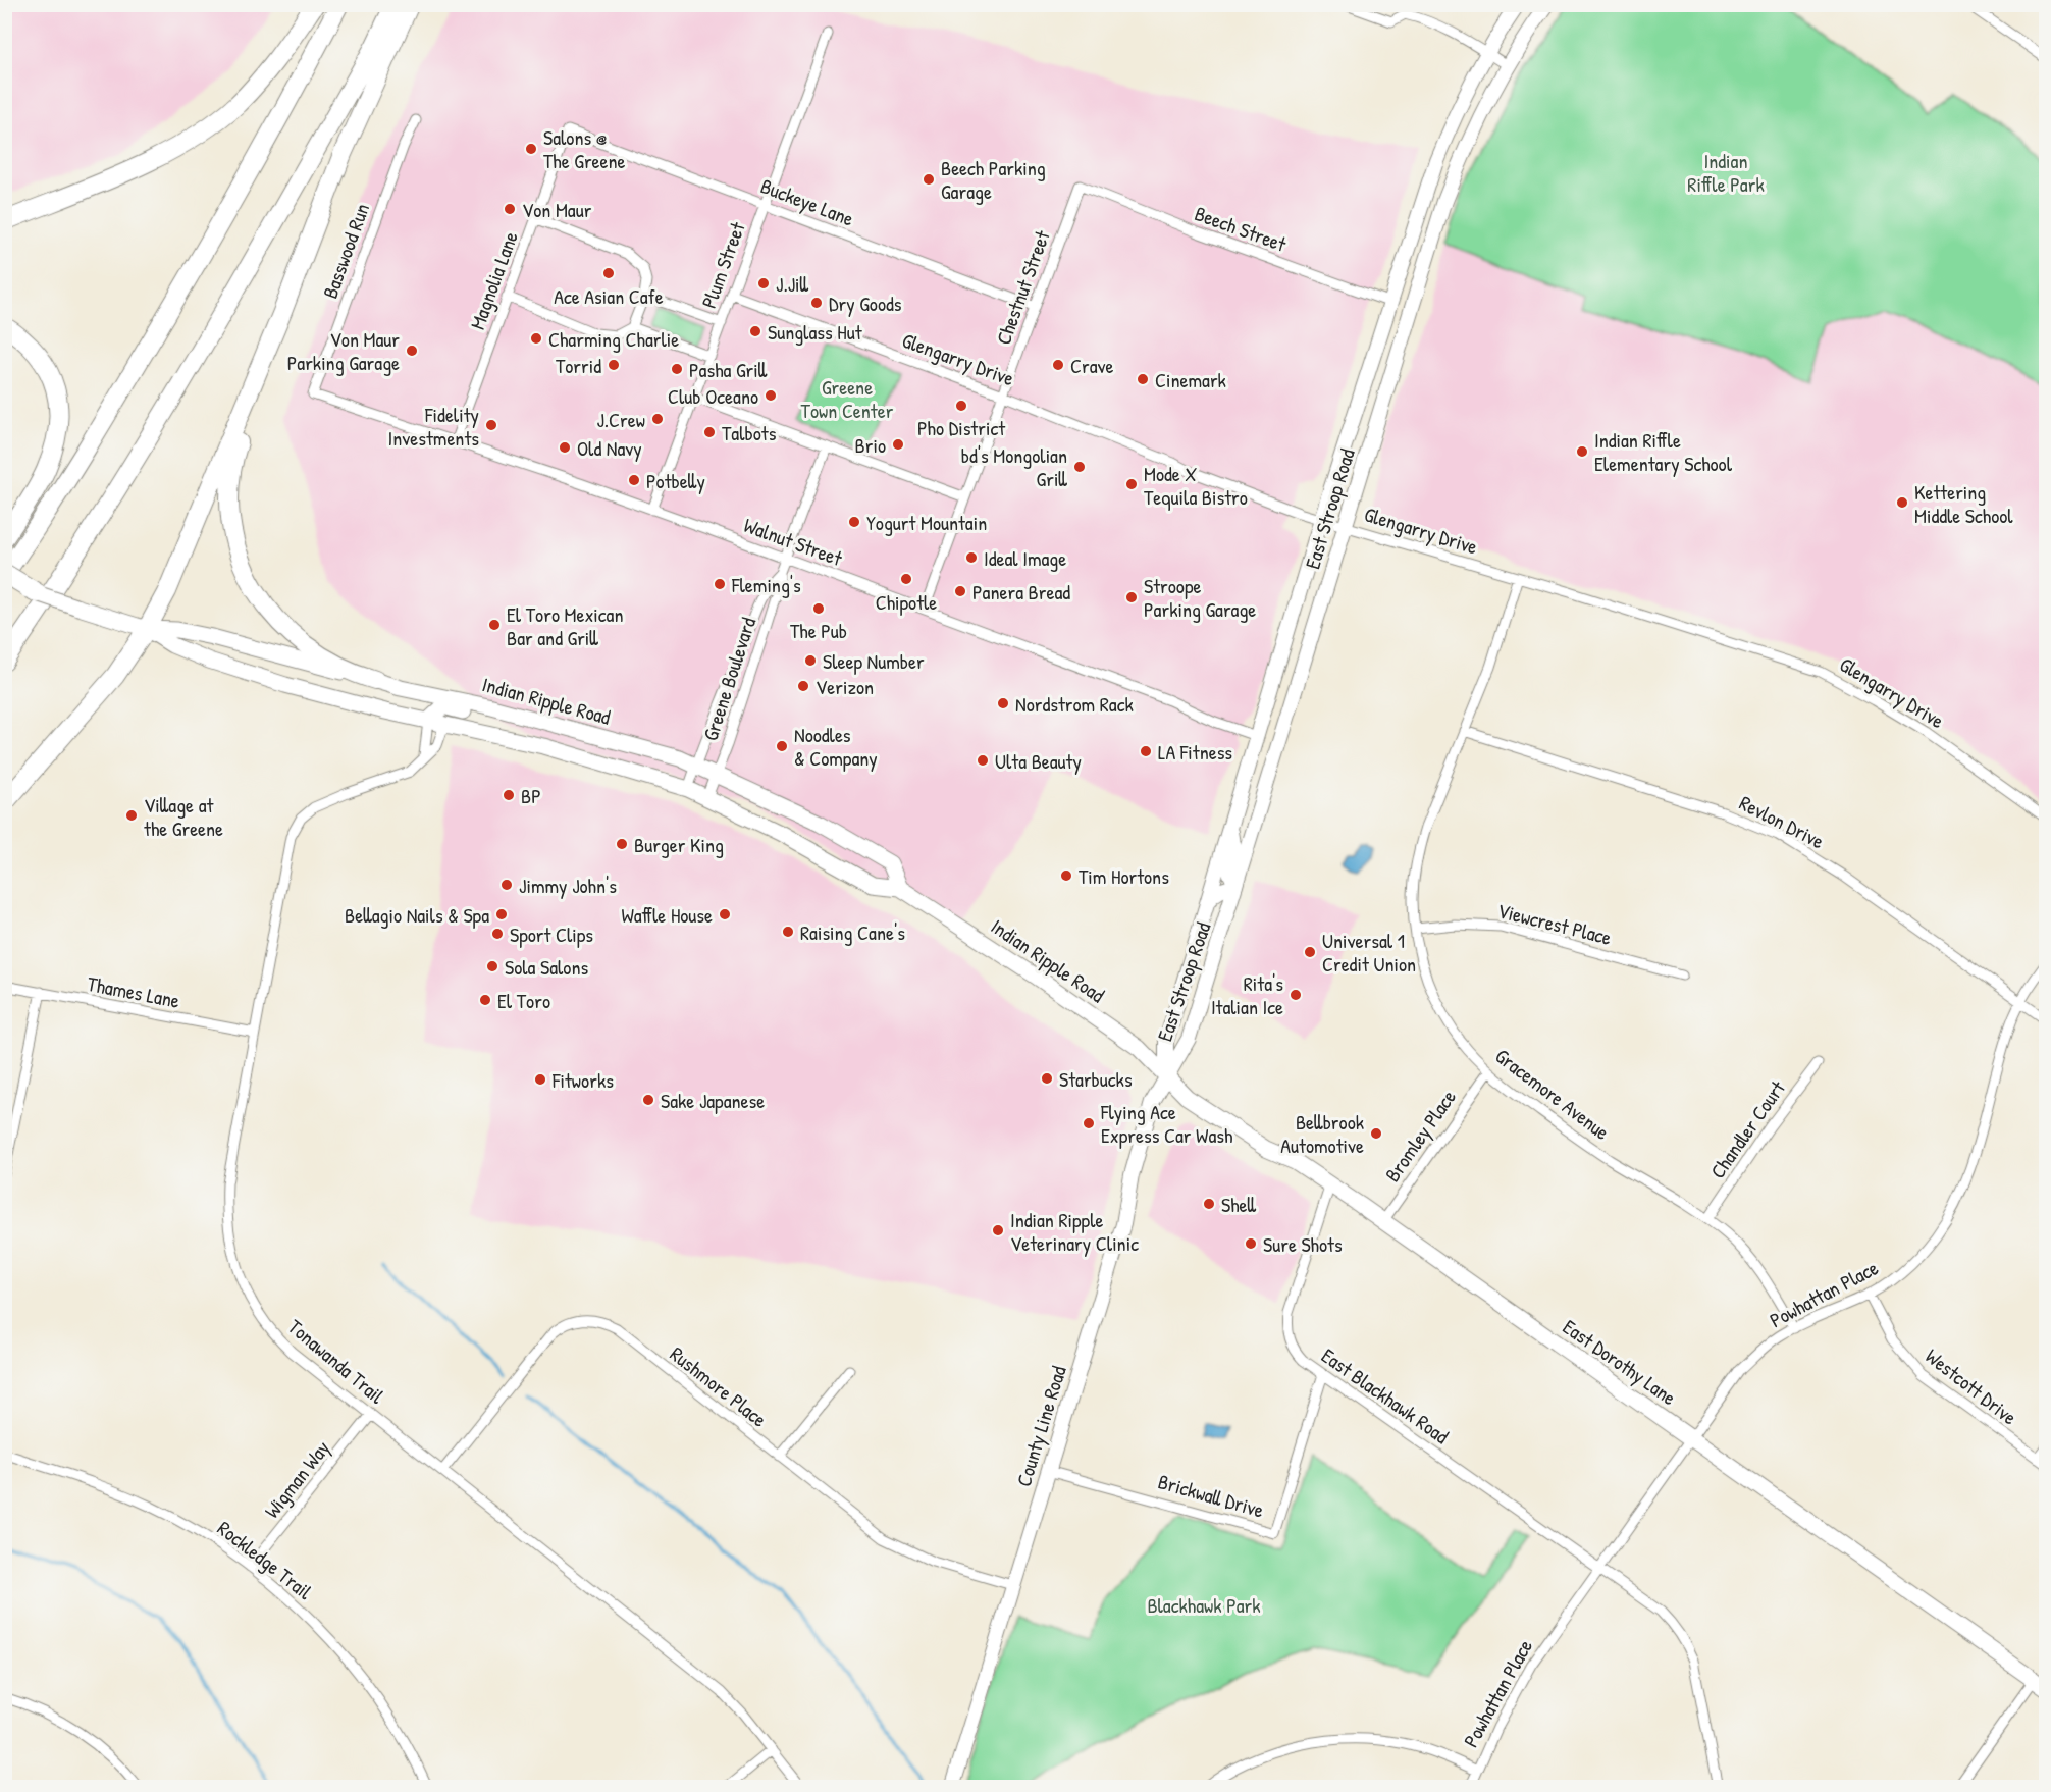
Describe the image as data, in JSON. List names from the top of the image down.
{
  "streets": {
    "main road": [
      "East Stroop Road",
      "Indian Ripple Road",
      "East Dorothy Lane",
      "County Line Road"
    ],
    "street": [
      "Buckeye Lane",
      "Beech Street",
      "Basswood Run",
      "Plum Street",
      "Magnolia Lane",
      "Chestnut Street",
      "Glengarry Drive",
      "Walnut Street",
      "Greene Boulevard",
      "Revlon Drive",
      "Viewcrest Place",
      "Thames Lane",
      "Gracemore Avenue",
      "Chandler Court",
      "Bromley Place",
      "Powhattan Place",
      "Tonawanda Trail",
      "Rushmore Place",
      "Westcott Drive",
      "East Blackhawk Road",
      "Wigman Way",
      "Brickwall Drive",
      "Rockledge Trail"
    ]
  },
  "crossings": [
    ["Buckeye Lane", "Plum Street"],
    ["Buckeye Lane", "Magnolia Lane"],
    ["Buckeye Lane", "Chestnut Street"],
    ["Beech Street", "Chestnut Street"],
    ["Beech Street", "East Stroop Road"],
    ["Basswood Run", "Walnut Street"],
    ["Plum Street", "Glengarry Drive"],
    ["Plum Street", "Walnut Street"],
    ["Magnolia Lane", "Walnut Street"],
    ["Chestnut Street", "Glengarry Drive"],
    ["Chestnut Street", "Walnut Street"],
    ["Glengarry Drive", "East Stroop Road"],
    ["Glengarry Drive", "Gracemore Avenue"],
    ["East Stroop Road", "Walnut Street"],
    ["East Stroop Road", "Indian Ripple Road"],
    ["East Stroop Road", "East Dorothy Lane"],
    ["East Stroop Road", "County Line Road"],
    ["Walnut Street", "Greene Boulevard"],
    ["Greene Boulevard", "Indian Ripple Road"],
    ["Indian Ripple Road", "Tonawanda Trail"],
    ["Indian Ripple Road", "East Dorothy Lane"],
    ["Indian Ripple Road", "County Line Road"],
    ["Revlon Drive", "Gracemore Avenue"],
    ["Revlon Drive", "Powhattan Place"],
    ["Viewcrest Place", "Gracemore Avenue"],
    ["Thames Lane", "Tonawanda Trail"],
    ["Gracemore Avenue", "Chandler Court"],
    ["Gracemore Avenue", "Bromley Place"],
    ["Gracemore Avenue", "Powhattan Place"],
    ["Bromley Place", "East Dorothy Lane"],
    ["Powhattan Place", "East Dorothy Lane"],
    ["Powhattan Place", "Westcott Drive"],
    ["Powhattan Place", "East Blackhawk Road"],
    ["Tonawanda Trail", "Rushmore Place"],
    ["Tonawanda Trail", "Wigman Way"],
    ["East Dorothy Lane", "East Blackhawk Road"],
    ["East Dorothy Lane", "County Line Road"],
    ["Rushmore Place", "County Line Road"],
    ["East Blackhawk Road", "Brickwall Drive"],
    ["County Line Road", "Brickwall Drive"],
    ["Wigman Way", "Rockledge Trail"]
  ],
  "parks": ["Indian Riffle Park", "Greene Town Center", "Blackhawk Park"],
  "places": [
    "Salons @ The Greene",
    "Beech Parking Garage",
    "Von Maur",
    "Ace Asian Cafe",
    "J.Jill",
    "Dry Goods",
    "Sunglass Hut",
    "Charming Charlie",
    "Von Maur Parking Garage",
    "Torrid",
    "Crave",
    "Pasha Grill",
    "Cinemark",
    "Club Oceano",
    "Pho District",
    "J.Crew",
    "Fidelity Investments",
    "Talbots",
    "Brio",
    "Old Navy",
    "Indian Riffle Elementary School",
    "bd's Mongolian Grill",
    "Potbelly",
    "Mode X Tequila Bistro",
    "Kettering Middle School",
    "Yogurt Mountain",
    "Ideal Image",
    "Chipotle",
    "Fleming's",
    "Panera Bread",
    "Stroope Parking Garage",
    "The Pub",
    "El Toro Mexican Bar and Grill",
    "Sleep Number",
    "Verizon",
    "Nordstrom Rack",
    "Noodles & Company",
    "LA Fitness",
    "Ulta Beauty",
    "BP",
    "Village at the Greene",
    "Burger King",
    "Tim Hortons",
    "Jimmy John's",
    "Bellagio Nails & Spa",
    "Waffle House",
    "Raising Cane's",
    "Sport Clips",
    "Universal 1 Credit Union",
    "Sola Salons",
    "Rita's Italian Ice",
    "El Toro",
    "Starbucks",
    "Fitworks",
    "Sake Japanese",
    "Flying Ace Express Car Wash",
    "Bellbrook Automotive",
    "Shell",
    "Indian Ripple Veterinary Clinic",
    "Sure Shots"
  ]
}
